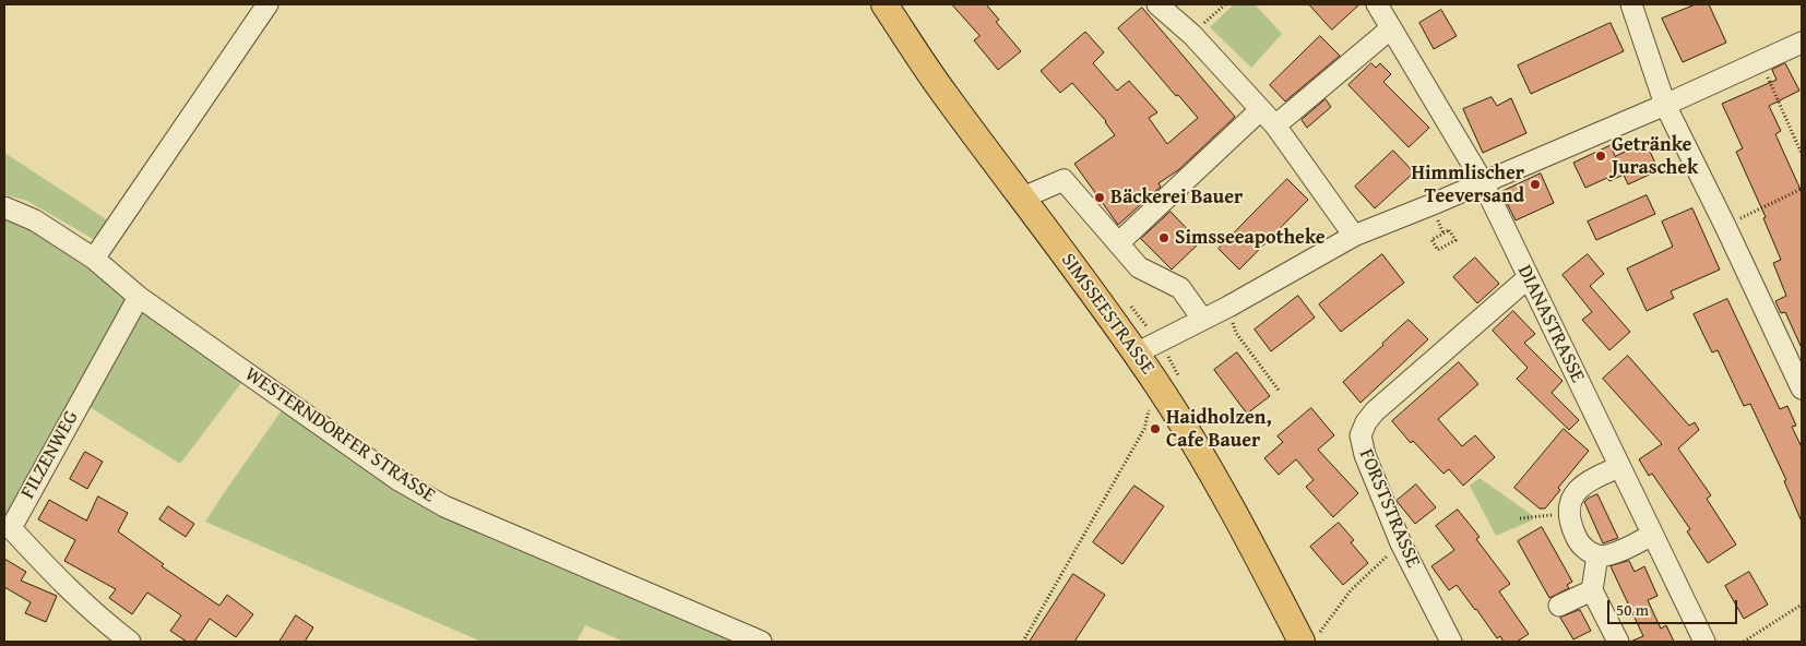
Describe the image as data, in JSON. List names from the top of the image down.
{
  "streets": {
    "main road": ["SIMSSEESTRASSE"],
    "street": [
      "DIANASTRASSE",
      "WESTERNDORFER STRASSE",
      "FILZENWEG",
      "FORSTSTRASSE"
    ]
  },
  "crossings": [
    ["DIANASTRASSE", "FORSTSTRASSE"],
    ["WESTERNDORFER STRASSE", "FILZENWEG"]
  ],
  "places": [
    "Getränke Juraschek",
    "Himmlischer Teeversand",
    "Bäckerei Bauer",
    "Simsseeapotheke",
    "Haidholzen, Cafe Bauer"
  ],
  "scale_bar": "50 m"
}
